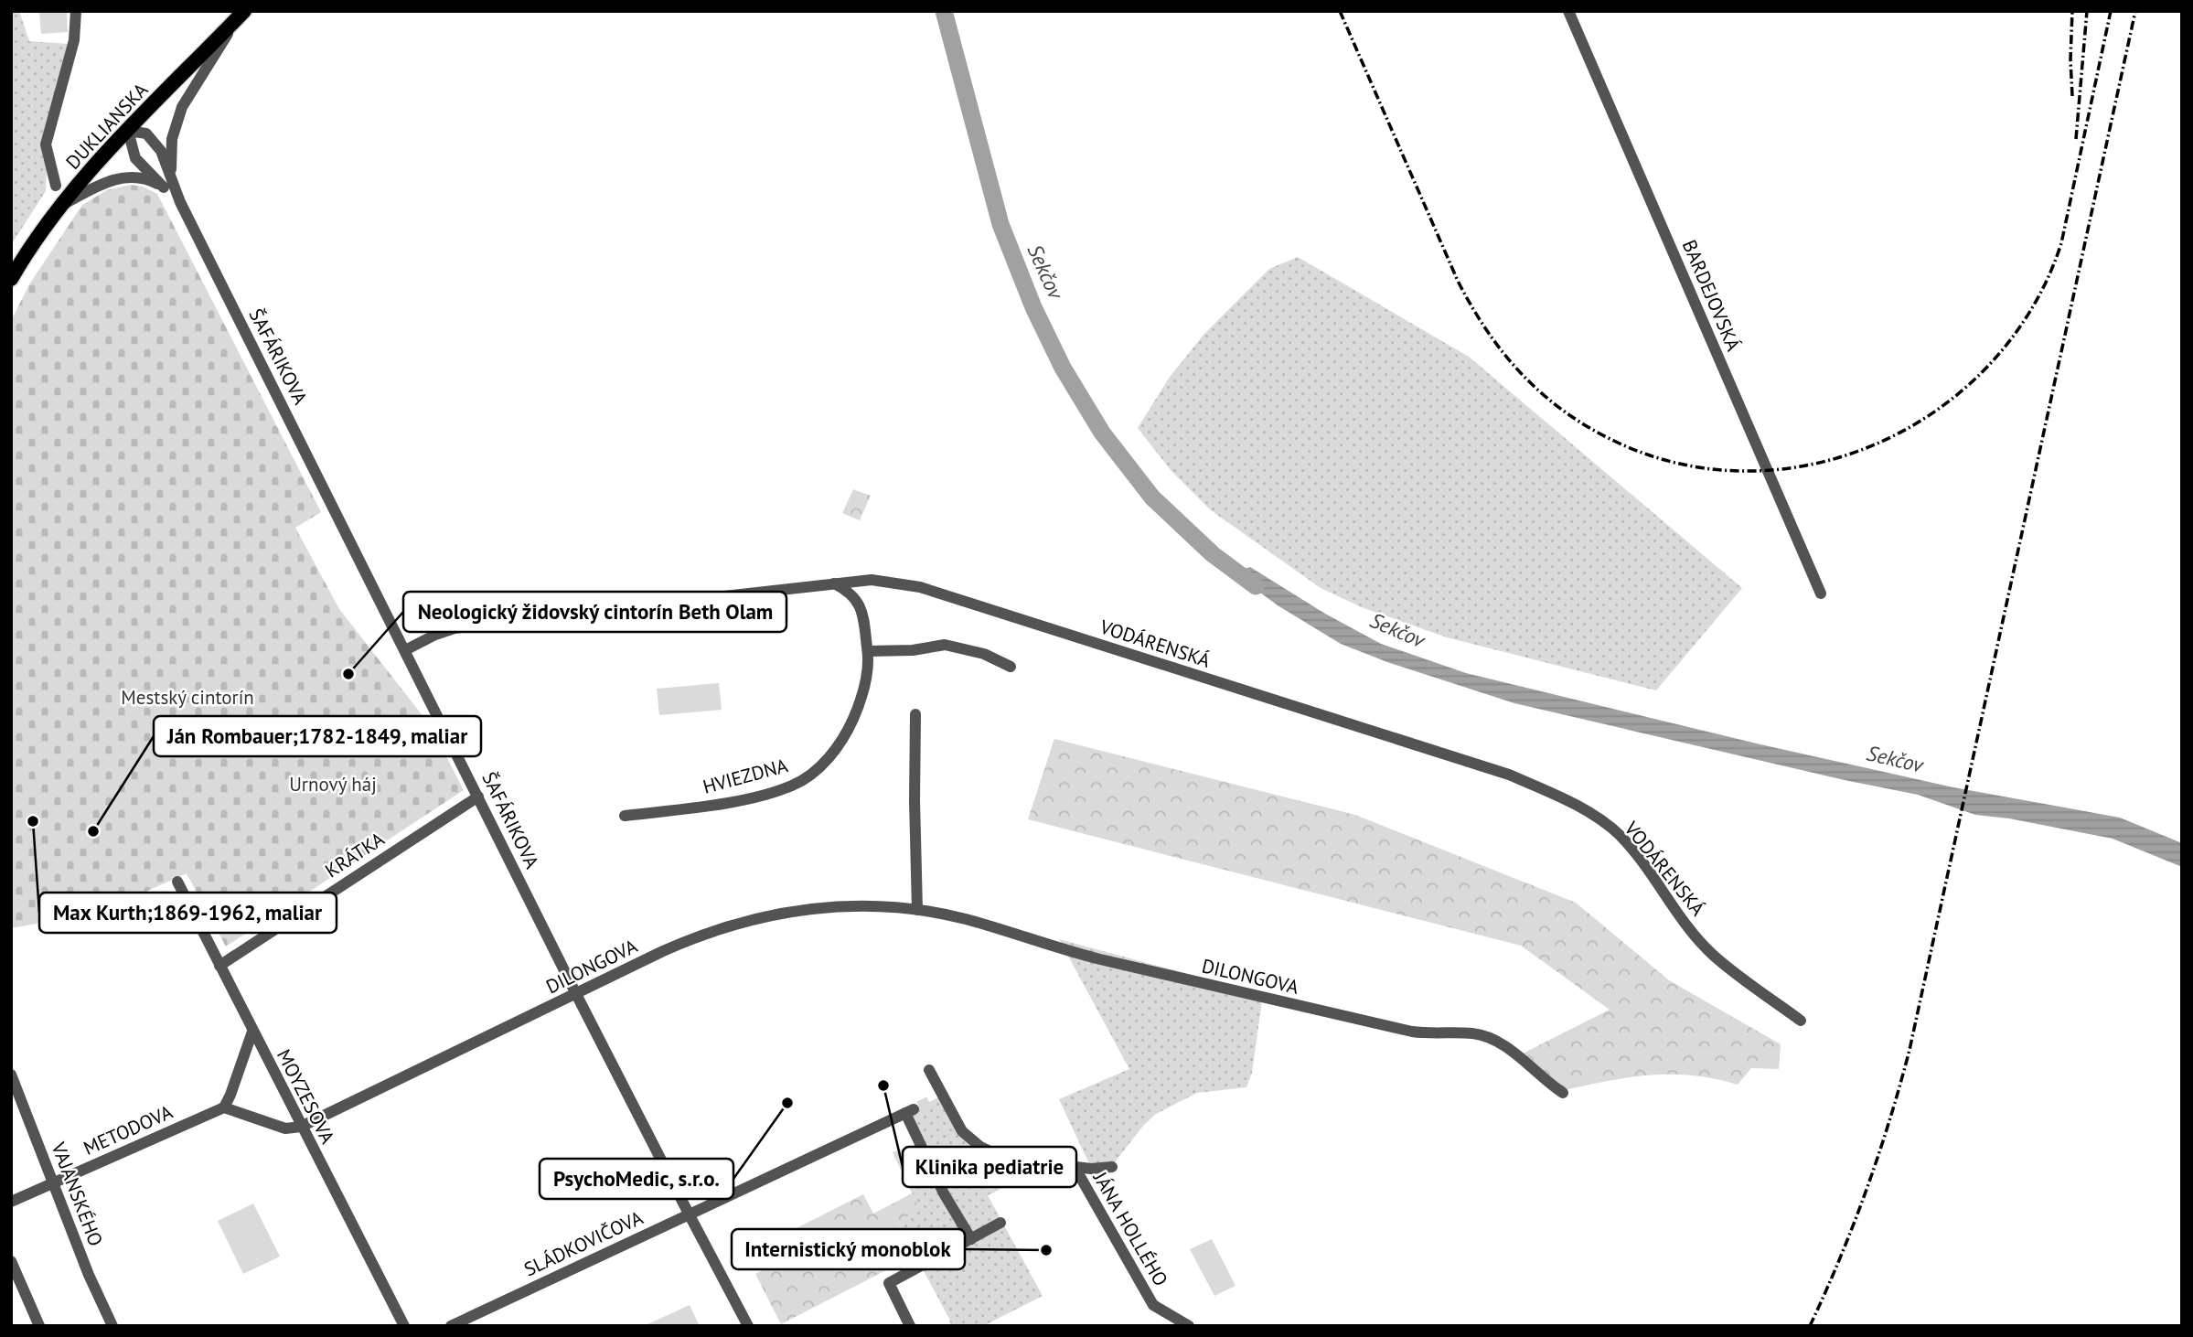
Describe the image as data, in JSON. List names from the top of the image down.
{
  "streets": {
    "main road": ["DUKLIANSKA"],
    "street": [
      "BARDEJOVSKÁ",
      "ŠAFÁRIKOVA",
      "VODÁRENSKÁ",
      "HVIEZDNA",
      "KRÁTKA",
      "DILONGOVA",
      "MOYZESOVA",
      "METODOVA",
      "VAJANSKÉHO",
      "JÁNA HOLLÉHO",
      "SLÁDKOVIČOVA"
    ]
  },
  "crossings": [
    ["DUKLIANSKA", "ŠAFÁRIKOVA"],
    ["ŠAFÁRIKOVA", "VODÁRENSKÁ"],
    ["ŠAFÁRIKOVA", "KRÁTKA"],
    ["ŠAFÁRIKOVA", "DILONGOVA"],
    ["ŠAFÁRIKOVA", "SLÁDKOVIČOVA"],
    ["VODÁRENSKÁ", "HVIEZDNA"],
    ["KRÁTKA", "MOYZESOVA"],
    ["DILONGOVA", "MOYZESOVA"],
    ["METODOVA", "VAJANSKÉHO"]
  ],
  "water": ["Sekčov"],
  "parks": ["Mestský cintorín", "Urnový háj"],
  "places": [
    "Neologický židovský cintorín Beth Olam",
    "Max Kurth;1869-1962, maliar",
    "Ján Rombauer;1782-1849, maliar",
    "Klinika pediatrie",
    "PsychoMedic, s.r.o.",
    "Internistický monoblok"
  ]
}
